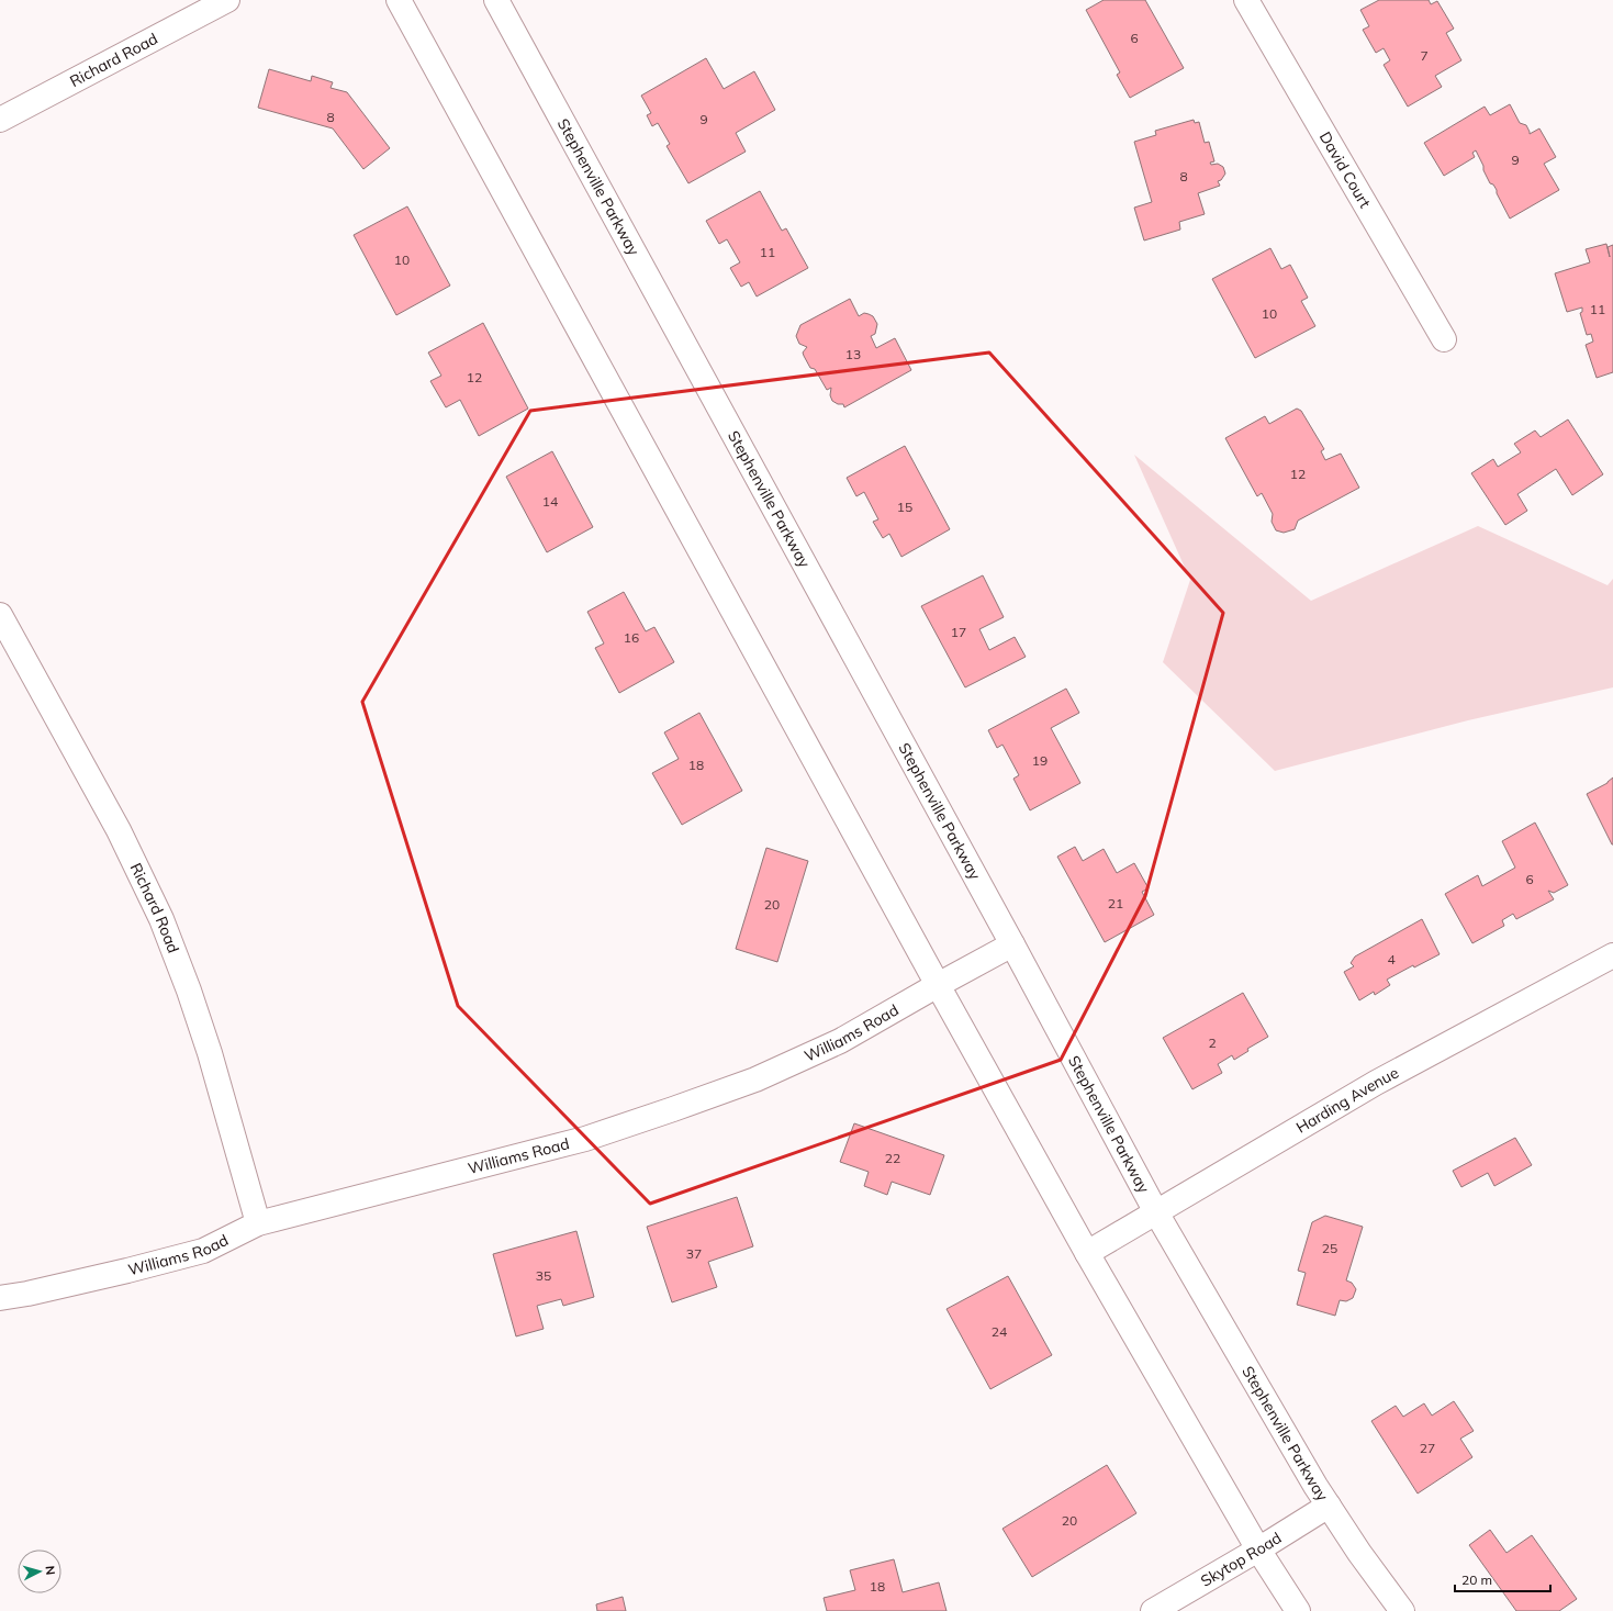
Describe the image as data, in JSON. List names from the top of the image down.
{
  "streets": {
    "street": [
      "Richard Road",
      "David Court",
      "Stephenville Parkway",
      "Williams Road",
      "Harding Avenue",
      "Skytop Road"
    ]
  },
  "crossings": [
    ["Richard Road", "Williams Road"],
    ["Stephenville Parkway", "Williams Road"],
    ["Stephenville Parkway", "Harding Avenue"],
    ["Stephenville Parkway", "Skytop Road"]
  ],
  "house_numbers": [
    "6",
    "7",
    "8",
    "9",
    "9",
    "8",
    "11",
    "10",
    "11",
    "10",
    "13",
    "12",
    "12",
    "14",
    "15",
    "17",
    "16",
    "19",
    "18",
    "6",
    "21",
    "20",
    "4",
    "2",
    "22",
    "25",
    "37",
    "35",
    "24",
    "27",
    "20",
    "18"
  ],
  "scale_bar": "20 m",
  "north": "right"
}
